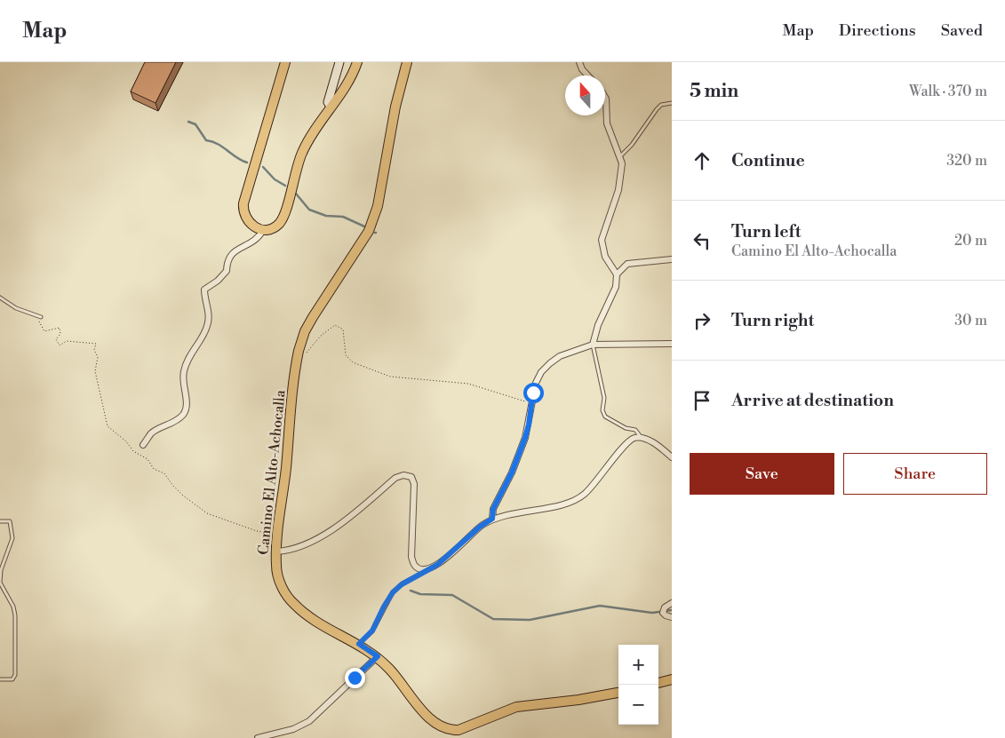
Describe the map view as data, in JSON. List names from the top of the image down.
{
  "streets": {
    "main road": ["Camino El Alto-Achocalla"]
  },
  "north": "top",
  "page": {
    "header": "Map",
    "nav": ["Map", "Directions", "Saved"],
    "heading": ["5 min", "Walk · 370 m"],
    "list": [
      ["Continue", "320 m"],
      ["Turn left", "Camino El Alto-Achocalla", "20 m"],
      ["Turn right", "30 m"],
      "Arrive at destination"
    ],
    "buttons": ["Save", "Share"],
    "map_buttons": ["+", "−"]
  }
}
